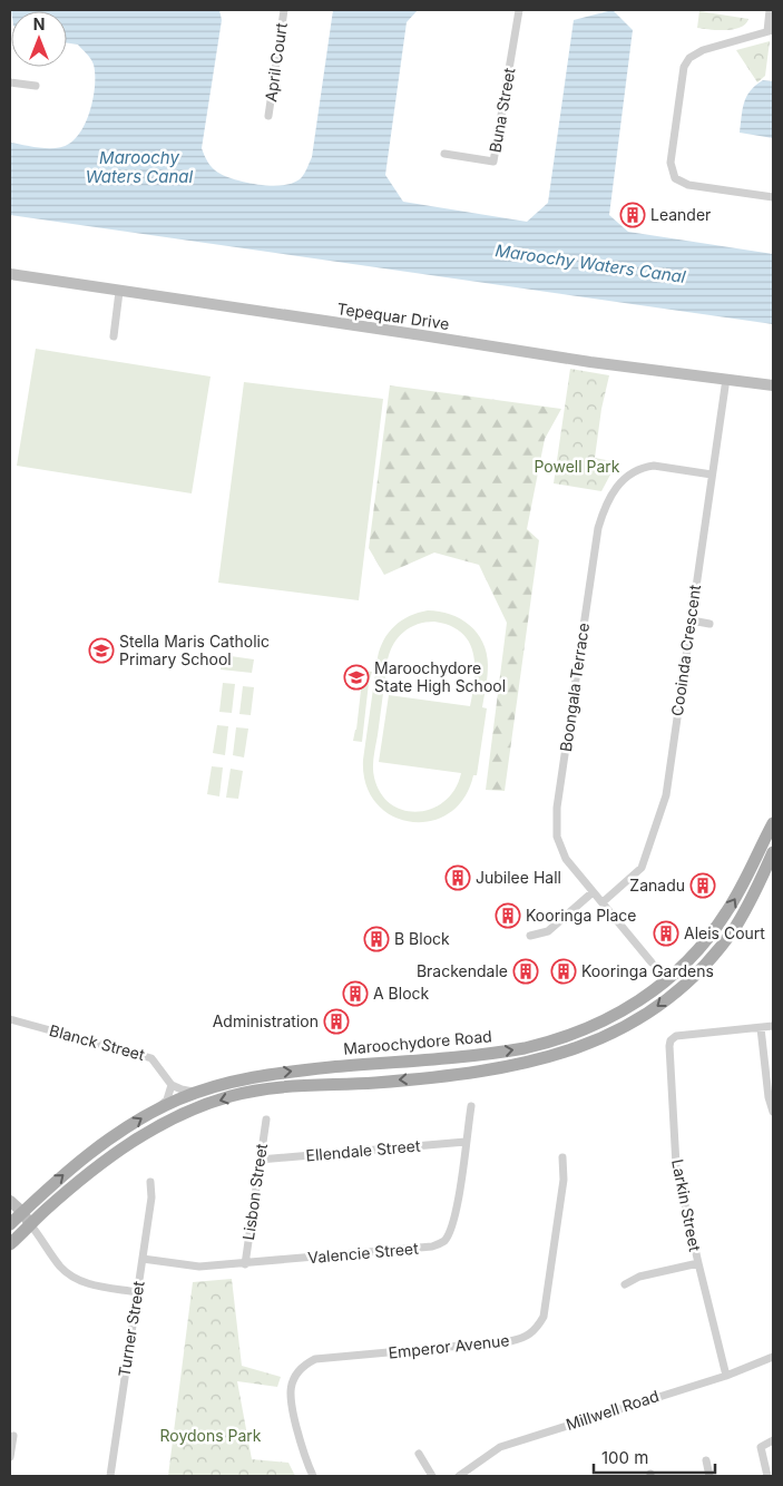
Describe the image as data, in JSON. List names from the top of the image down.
{
  "streets": {
    "main road": ["Maroochydore Road"],
    "street": [
      "April Court",
      "Buna Street",
      "Tepequar Drive",
      "Cooinda Crescent",
      "Boongala Terrace",
      "Blanck Street",
      "Ellendale Street",
      "Lisbon Street",
      "Larkin Street",
      "Valencie Street",
      "Turner Street",
      "Emperor Avenue",
      "Millwell Road"
    ]
  },
  "crossings": [
    ["Tepequar Drive", "Cooinda Crescent"],
    ["Cooinda Crescent", "Boongala Terrace"],
    ["Ellendale Street", "Lisbon Street"],
    ["Ellendale Street", "Valencie Street"],
    ["Lisbon Street", "Valencie Street"],
    ["Larkin Street", "Millwell Road"],
    ["Valencie Street", "Turner Street"]
  ],
  "water": ["Maroochy Waters Canal"],
  "parks": ["Powell Park", "Roydons Park"],
  "places": {
    "building": [
      "Leander",
      "Jubilee Hall",
      "Zanadu",
      "Kooringa Place",
      "Aleis Court",
      "B Block",
      "Brackendale",
      "Kooringa Gardens",
      "A Block",
      "Administration"
    ],
    "school or university": ["Stella Maris Catholic Primary School", "Maroochydore State High School"]
  },
  "scale_bar": "100 m",
  "north": "top"
}
